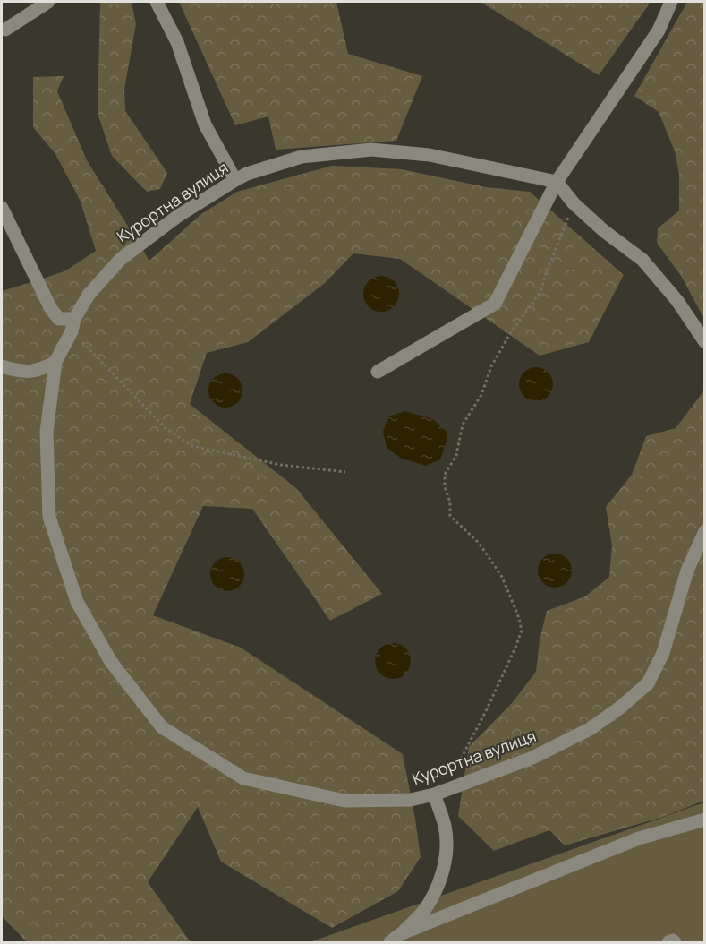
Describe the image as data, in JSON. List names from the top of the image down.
{
  "streets": {
    "lane": ["Курортна вулиця"]
  }
}
